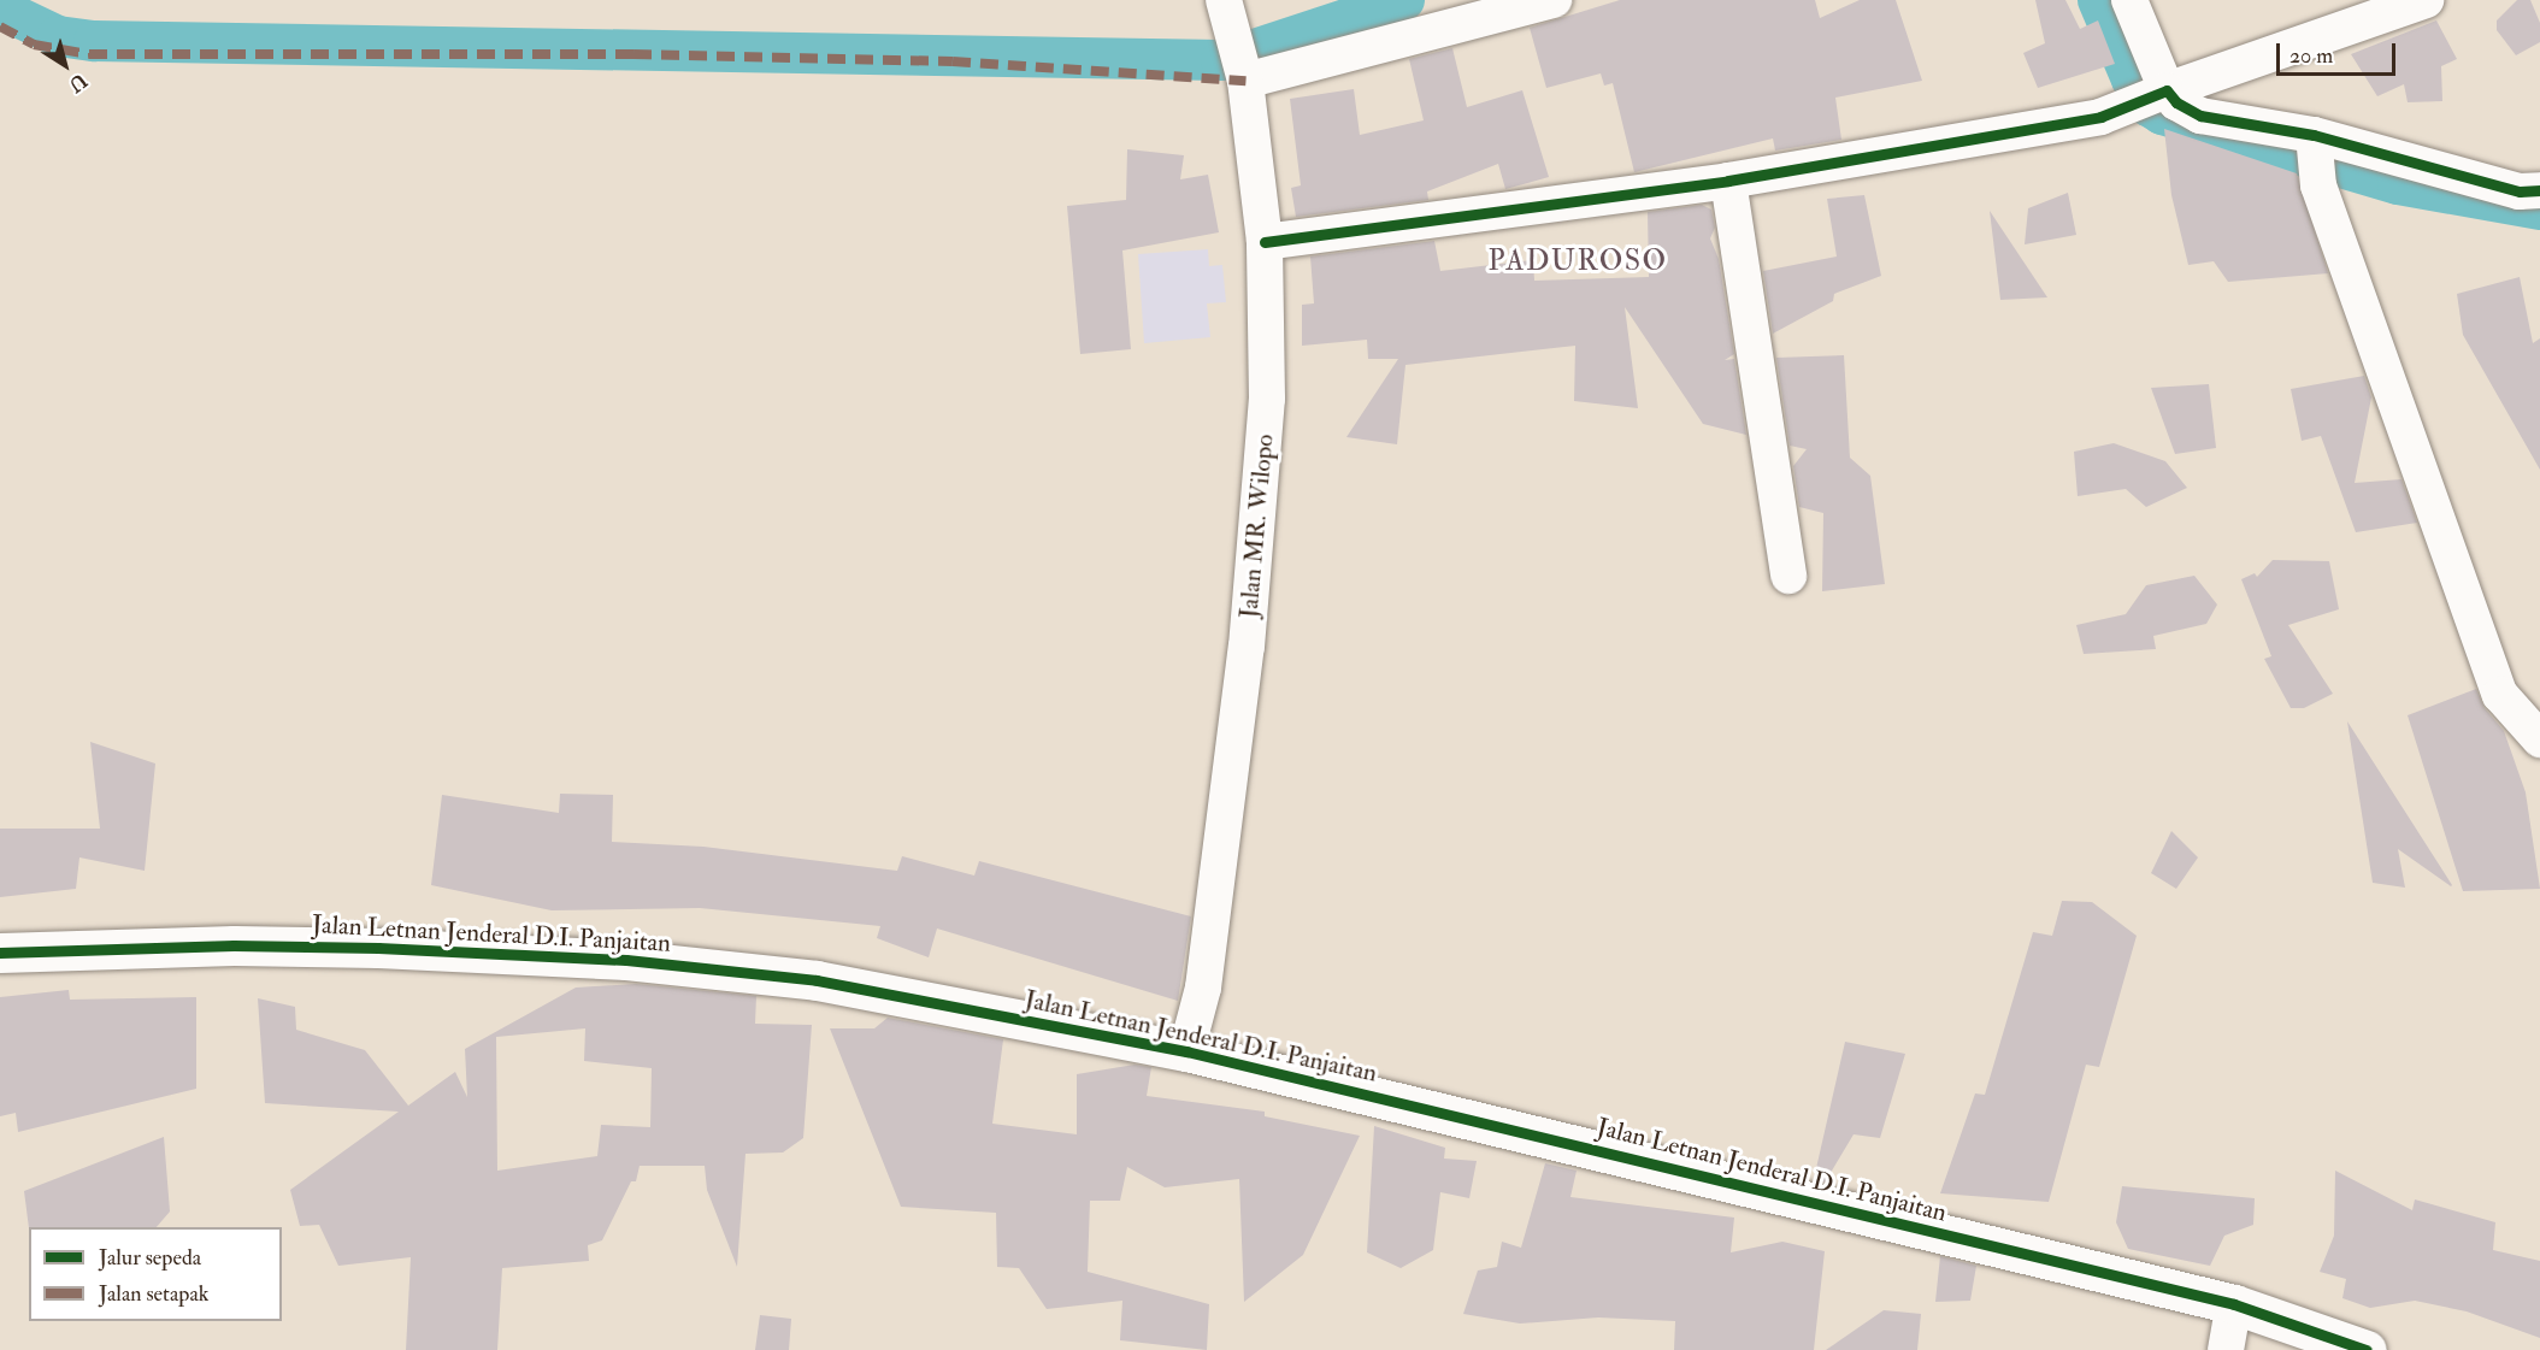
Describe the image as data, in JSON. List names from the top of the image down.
{
  "streets": {
    "street": ["Jalan MR. Wilopo", "Jalan Letnan Jenderal D.I. Panjaitan"]
  },
  "crossings": [
    ["Jalan MR. Wilopo", "Jalan Letnan Jenderal D.I. Panjaitan"]
  ],
  "districts": ["PADUROSO"],
  "legend": ["Jalur sepeda", "Jalan setapak"],
  "scale_bar": "20 m",
  "north": "bottom right"
}
